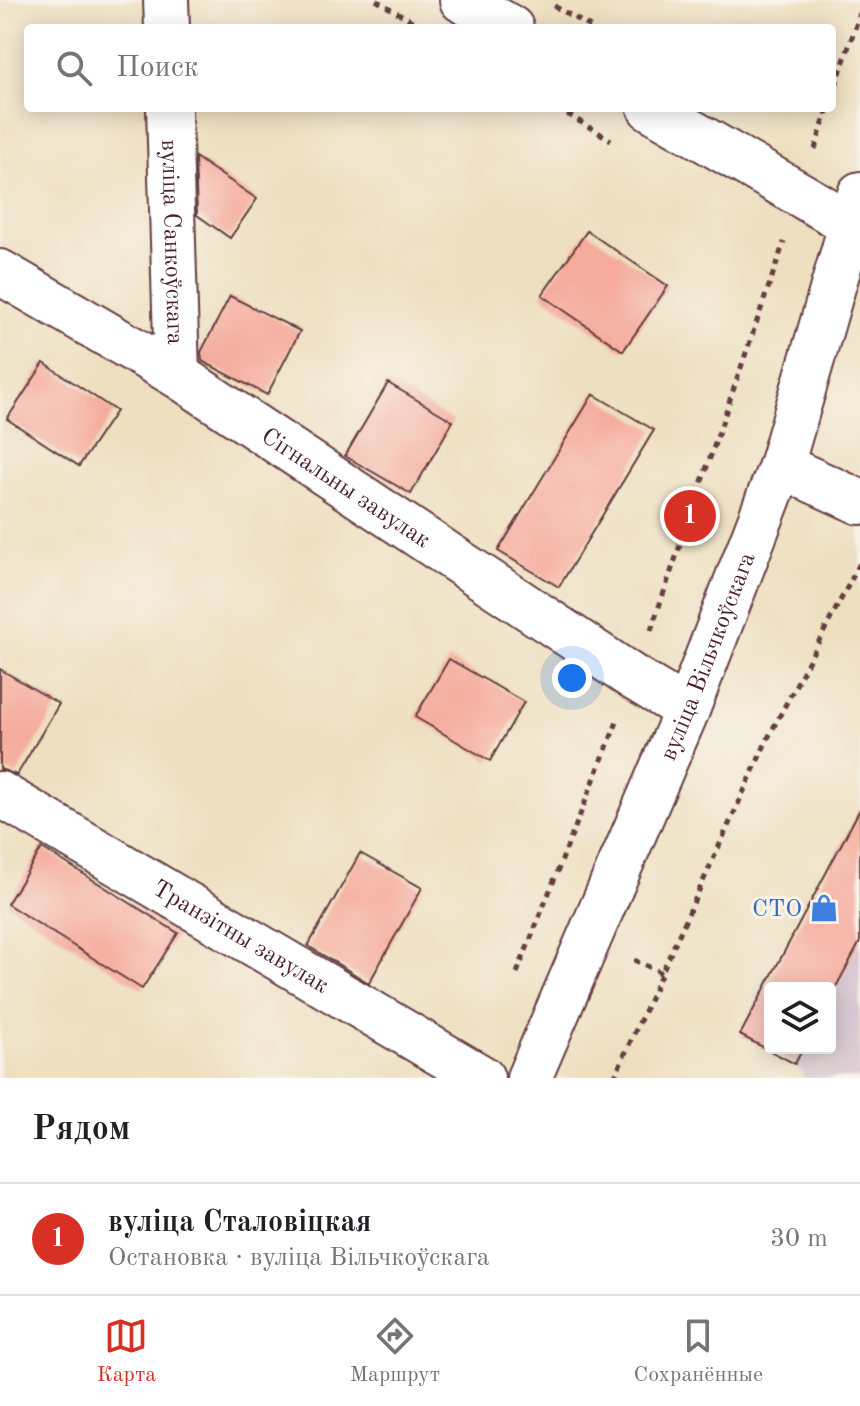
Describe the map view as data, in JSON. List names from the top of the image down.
{
  "streets": {
    "street": [
      "вуліца Санкоўскага",
      "Сігнальны завулак",
      "вуліца Вільчкоўскага",
      "Транзітны завулак"
    ]
  },
  "crossings": [
    ["вуліца Санкоўскага", "Сігнальны завулак"],
    ["Сігнальны завулак", "вуліца Вільчкоўскага"]
  ],
  "places": {
    "shop": ["СТО"]
  },
  "page": {
    "search": "Поиск",
    "pins": "1",
    "heading": "Рядом",
    "list": [
      {
        "mark": "1",
        "name": "вуліца Сталовіцкая",
        "note": "Остановка · вуліца Вільчкоўскага",
        "value": "30 m"
      }
    ],
    "nav": ["Карта", "Маршрут", "Сохранённые"]
  }
}
